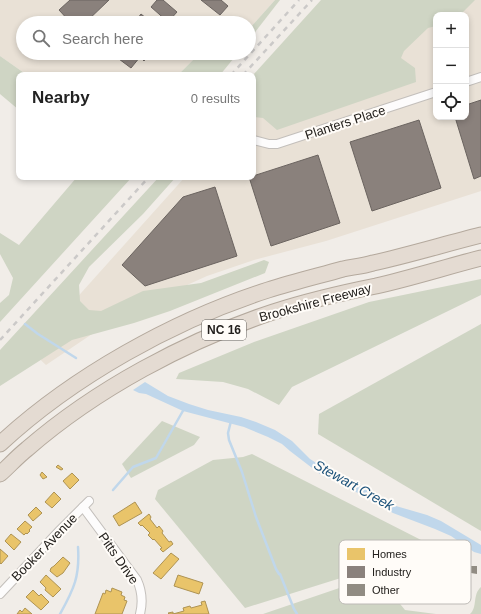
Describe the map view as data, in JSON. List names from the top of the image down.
{
  "streets": {
    "highway": ["Brookshire Freeway", "NC 16"],
    "street": ["Planters Place", "Booker Avenue", "Pitts Drive"]
  },
  "crossings": [
    ["Booker Avenue", "Pitts Drive"]
  ],
  "water": ["Stewart Creek"],
  "legend": ["Homes", "Industry", "Other"],
  "page": {
    "map_buttons": ["+", "−"],
    "search": "Search here",
    "heading": ["Nearby", "0 results"]
  }
}
